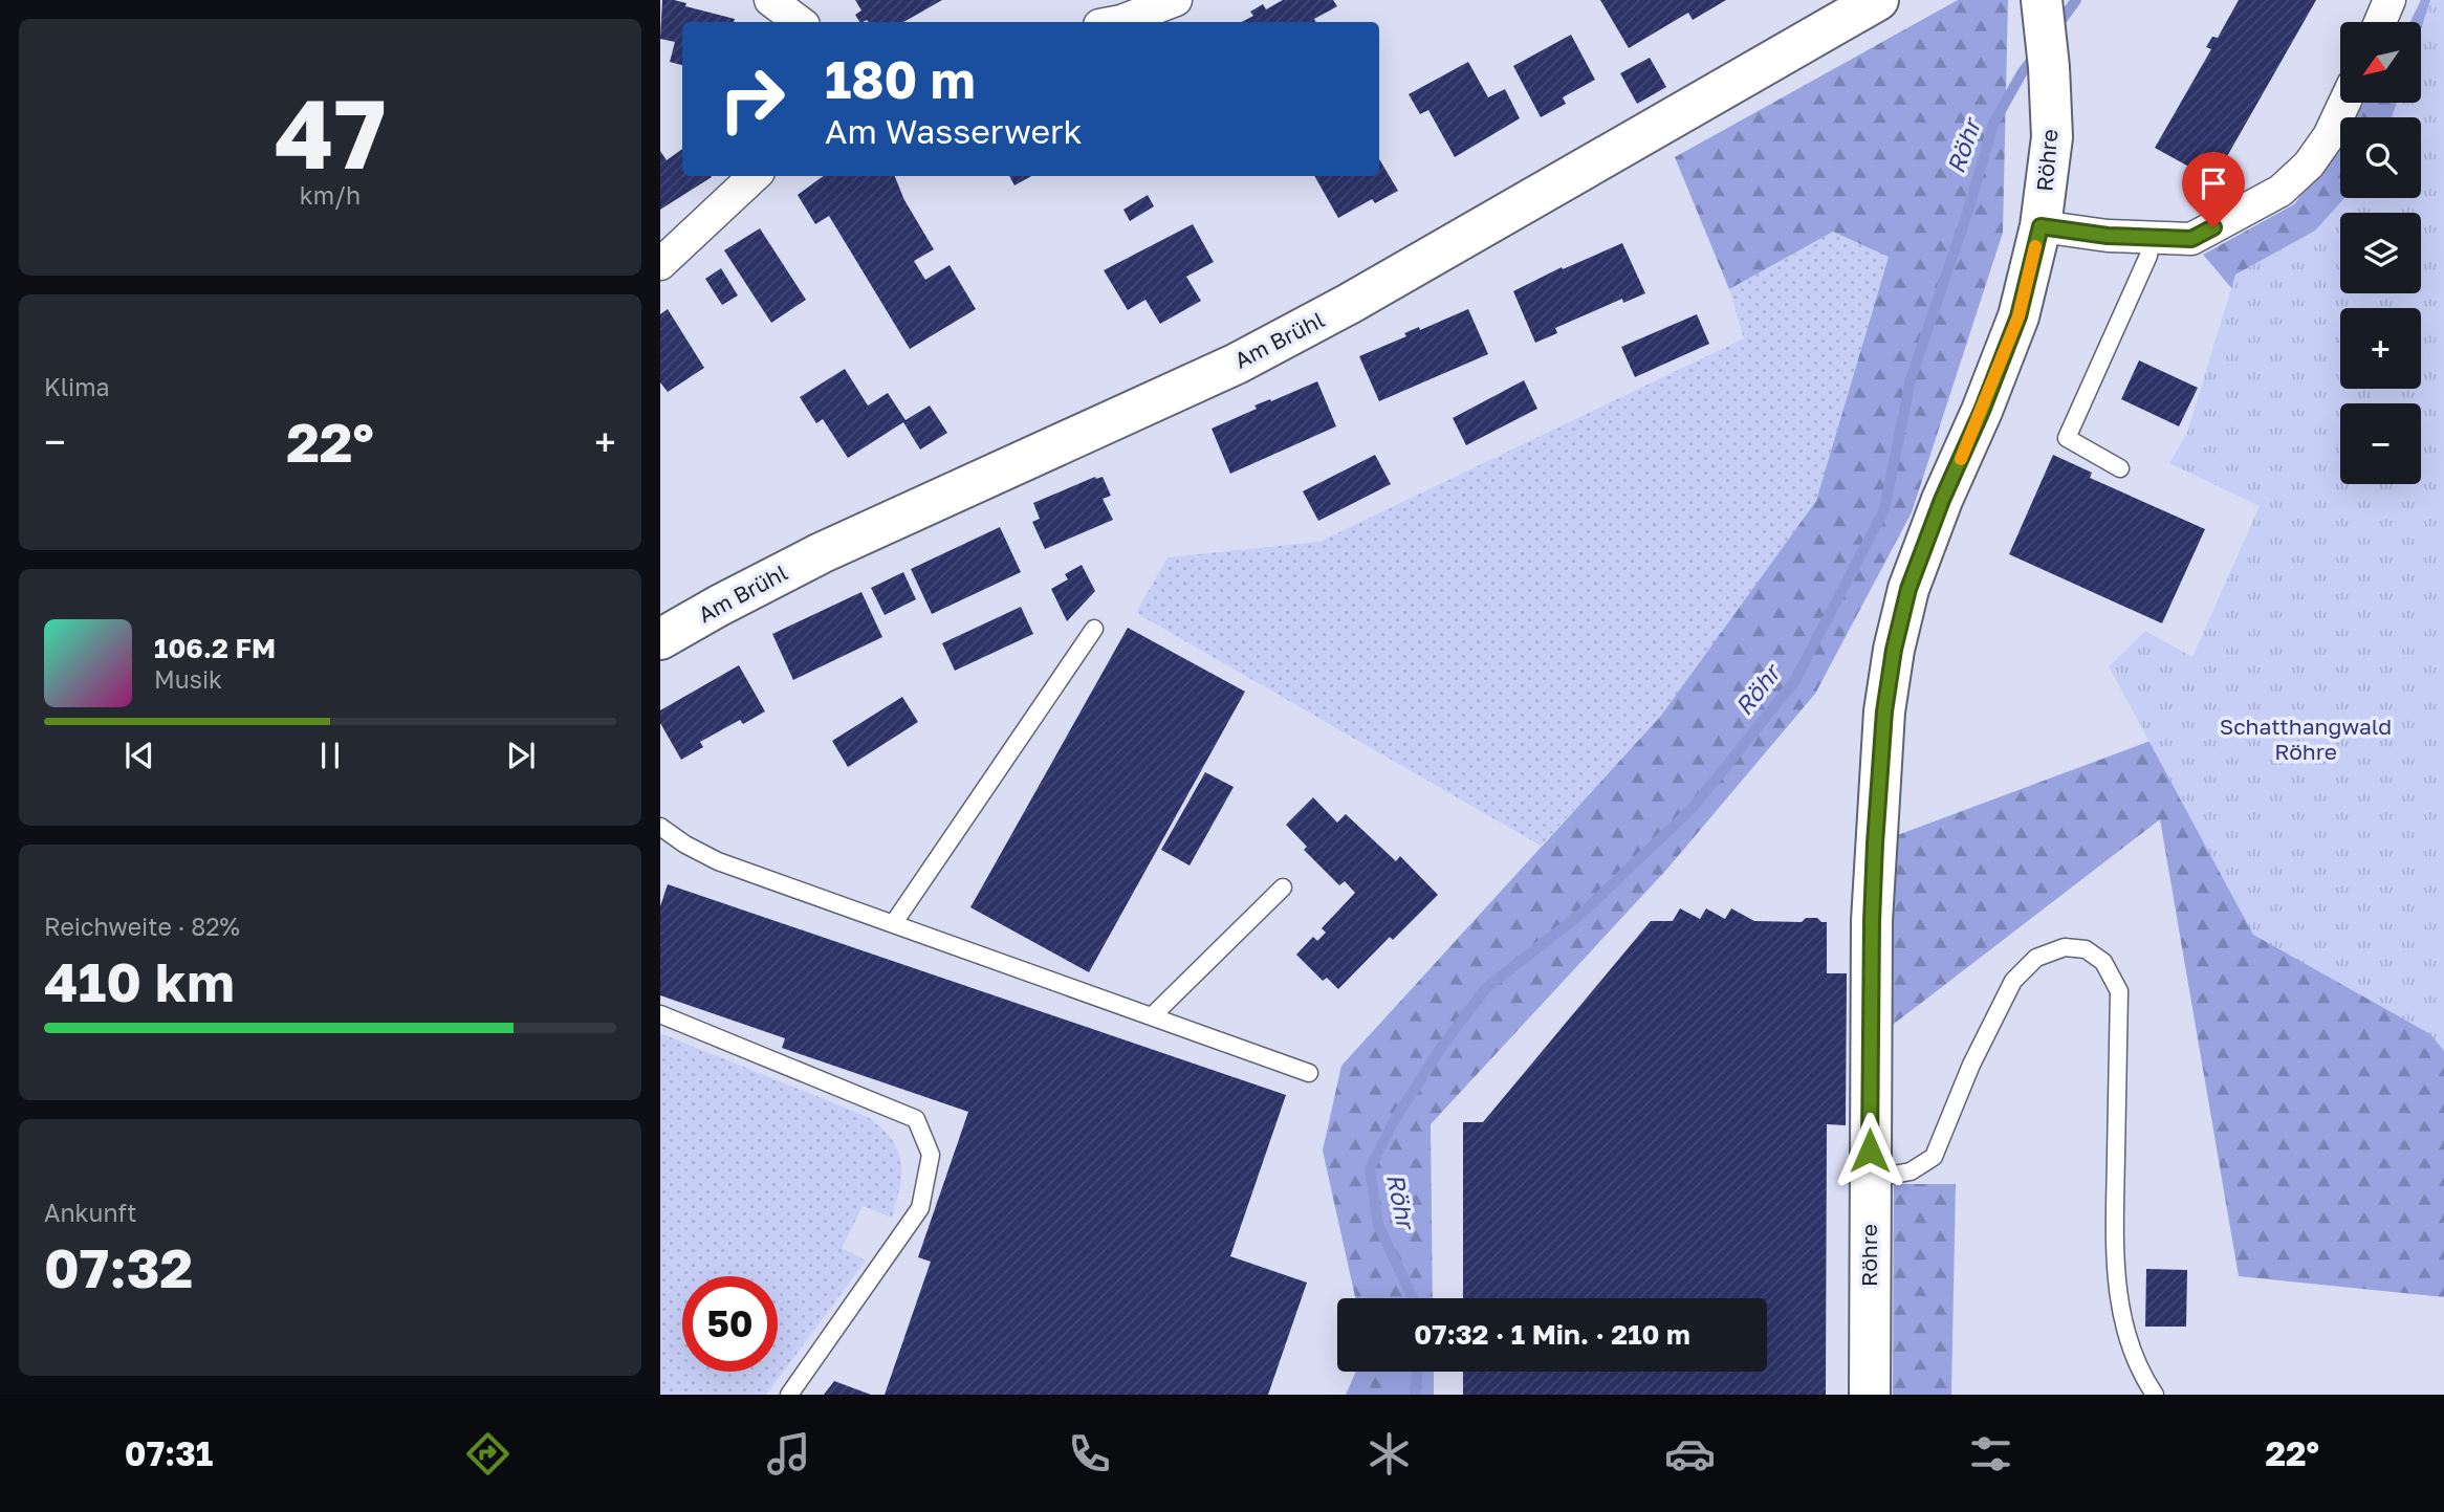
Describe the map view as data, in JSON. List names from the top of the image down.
{
  "streets": {
    "main road": ["Röhre", "Am Brühl"]
  },
  "water": ["Röhr"],
  "parks": ["Schatthangwald Röhre"],
  "north": "bottom left",
  "page": {
    "tile": [
      ["47", "km/h"],
      "Klima",
      ["Reichweite · 82%", "410 km"],
      ["Ankunft", "07:32"]
    ],
    "map_buttons": ["+", "−"],
    "turn": ["180 m", "Am Wasserwerk"],
    "heat": ["−", "22°", "+"],
    "song": ["106.2 FM", "Musik"],
    "limit": "50",
    "trip": "07:32 · 1 Min. · 210 m",
    "tabs": ["07:31", "22°"]
  }
}
